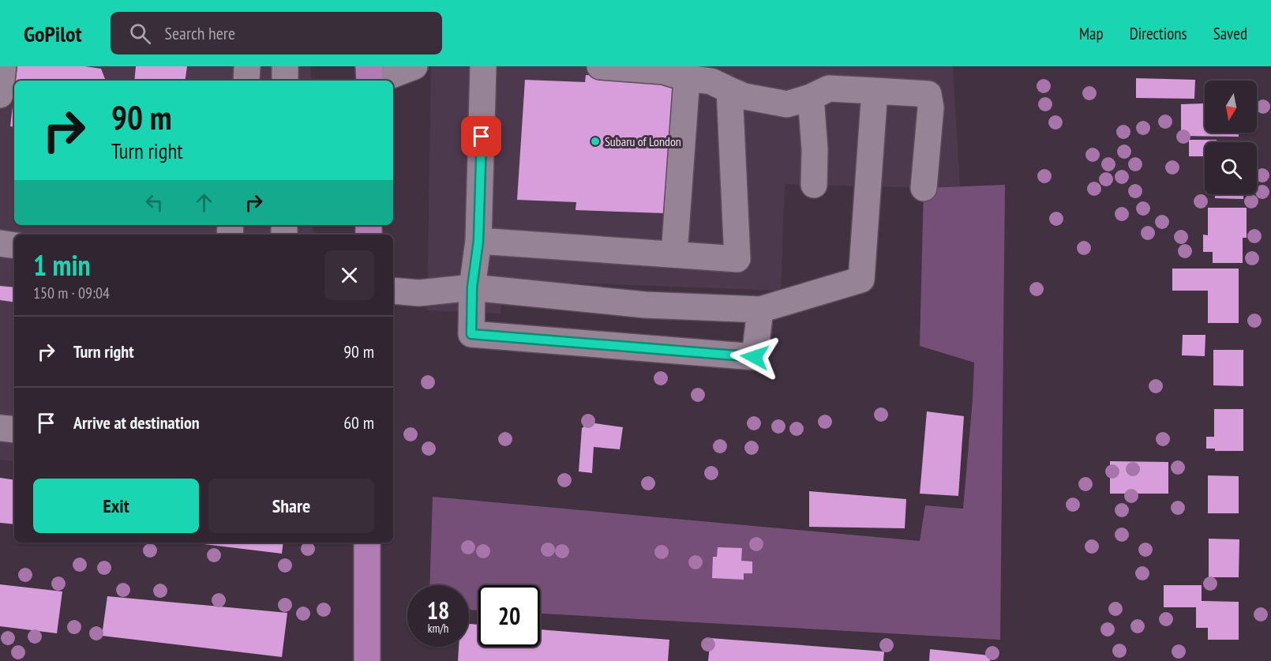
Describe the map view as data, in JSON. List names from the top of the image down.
{
  "places": ["Subaru of London"],
  "north": "bottom",
  "page": {
    "header": "GoPilot",
    "search": "Search here",
    "nav": ["Map", "Directions", "Saved"],
    "turn": ["90 m", "Turn right"],
    "heading": ["1 min", "150 m · 09:04"],
    "list": [
      {
        "name": "Turn right",
        "value": "90 m"
      },
      {
        "name": "Arrive at destination",
        "value": "60 m"
      }
    ],
    "buttons": ["Exit", "Share"],
    "speed": "18 km/h",
    "limit": "20"
  }
}
